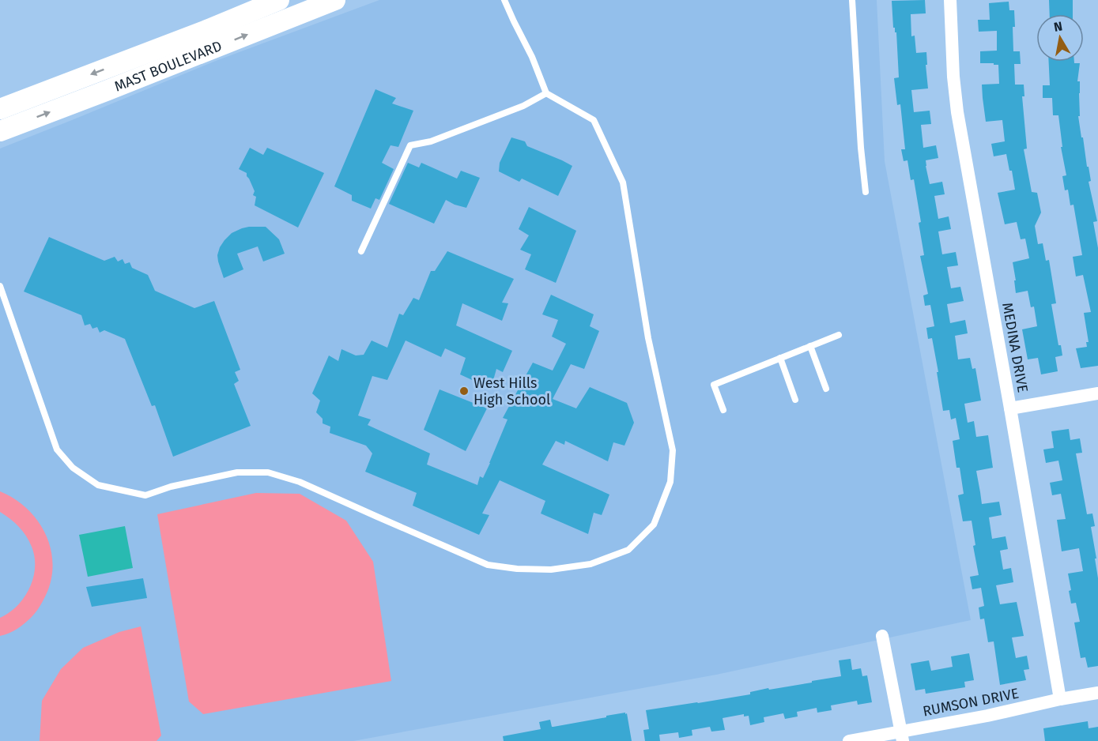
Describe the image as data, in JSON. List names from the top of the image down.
{
  "streets": {
    "main road": ["MAST BOULEVARD"],
    "street": ["MEDINA DRIVE", "RUMSON DRIVE"]
  },
  "crossings": [
    ["MEDINA DRIVE", "RUMSON DRIVE"]
  ],
  "places": ["West Hills High School"],
  "north": "top"
}
